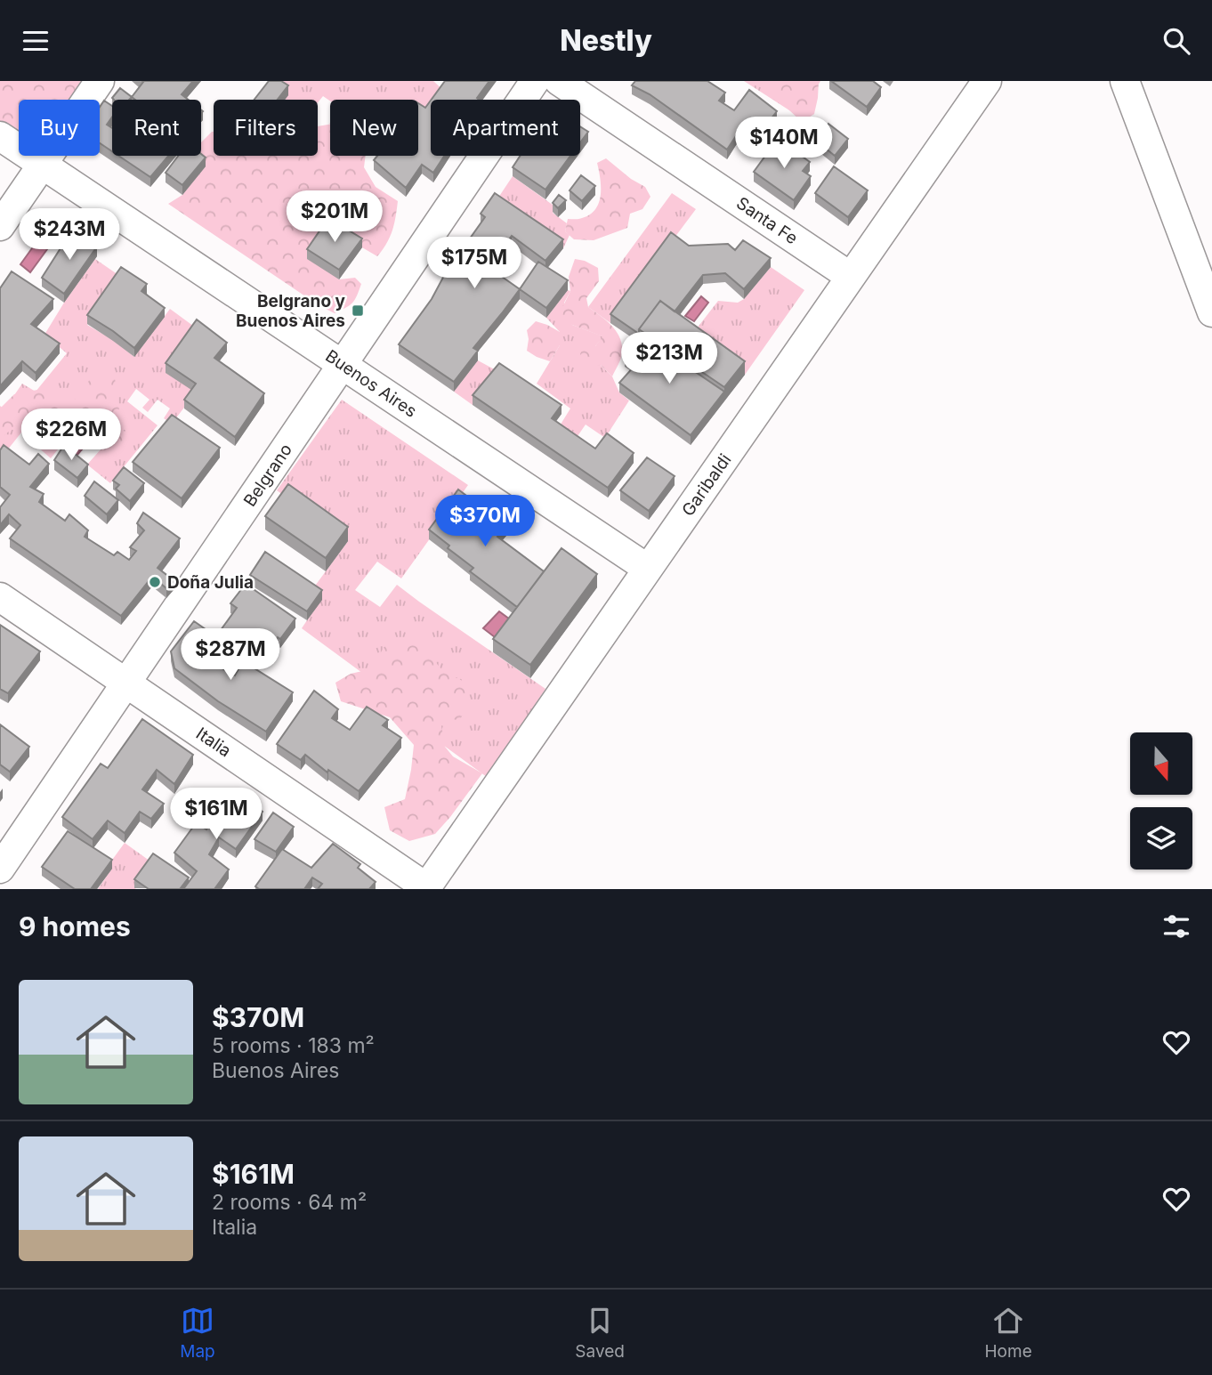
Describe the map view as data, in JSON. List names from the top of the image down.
{
  "streets": {
    "street": [
      "Santa Fe",
      "Buenos Aires",
      "Belgrano",
      "Garibaldi",
      "Italia"
    ]
  },
  "crossings": [
    ["Santa Fe", "Garibaldi"],
    ["Buenos Aires", "Belgrano"],
    ["Buenos Aires", "Garibaldi"],
    ["Belgrano", "Italia"],
    ["Garibaldi", "Italia"]
  ],
  "places": {
    "transit": ["Belgrano y Buenos Aires"],
    "other": ["Doña Julia"]
  },
  "north": "bottom",
  "page": {
    "header": "Nestly",
    "chip": [
      "Buy",
      "Rent",
      "Filters",
      "New",
      "Apartment"
    ],
    "price": [
      "$140M",
      "$201M",
      "$243M",
      "$175M",
      "$213M",
      "$226M",
      "$370M",
      "$287M",
      "$161M"
    ],
    "heading": "9 homes",
    "list": [
      {
        "name": "$370M",
        "note": "5 rooms · 183 m² · Buenos Aires"
      },
      {
        "name": "$161M",
        "note": "2 rooms · 64 m² · Italia"
      }
    ],
    "tabs": ["Map", "Saved", "Home"]
  }
}
